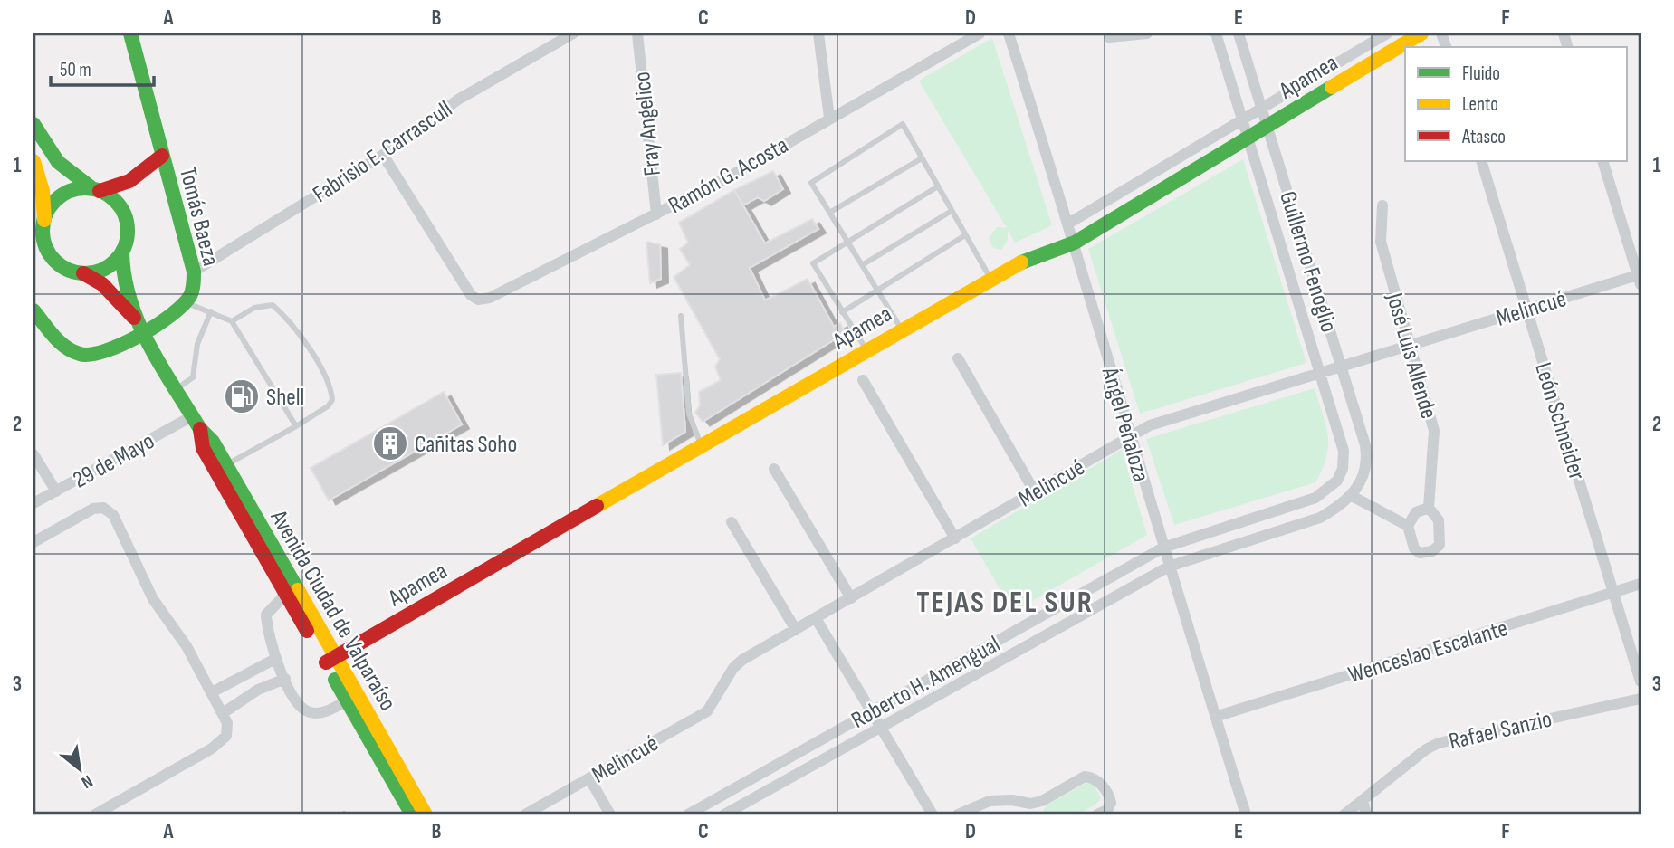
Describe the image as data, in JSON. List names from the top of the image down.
{
  "streets": {
    "street": [
      "Apamea",
      "Fray Angelico",
      "Fabrisio E. Carrascull",
      "Ramón G. Acosta",
      "Tomás Baeza",
      "Guillermo Fenoglio",
      "Melincué",
      "José Luis Allende",
      "León Schneider",
      "Ángel Peñaloza",
      "29 de Mayo",
      "Avenida Ciudad de Valparaíso",
      "Wenceslao Escalante",
      "Roberto H. Amengual",
      "Rafael Sanzio"
    ]
  },
  "crossings": [
    ["Apamea", "Guillermo Fenoglio"],
    ["Apamea", "Ángel Peñaloza"],
    ["Apamea", "Avenida Ciudad de Valparaíso"],
    ["Fray Angelico", "Ramón G. Acosta"],
    ["Fabrisio E. Carrascull", "Ramón G. Acosta"],
    ["Fabrisio E. Carrascull", "Tomás Baeza"],
    ["Guillermo Fenoglio", "Melincué"],
    ["Guillermo Fenoglio", "Roberto H. Amengual"],
    ["Melincué", "José Luis Allende"],
    ["Melincué", "León Schneider"],
    ["Melincué", "Ángel Peñaloza"],
    ["León Schneider", "Wenceslao Escalante"],
    ["Ángel Peñaloza", "Wenceslao Escalante"],
    ["Ángel Peñaloza", "Roberto H. Amengual"],
    ["29 de Mayo", "Avenida Ciudad de Valparaíso"]
  ],
  "districts": ["TEJAS DEL SUR"],
  "places": {
    "fuel station": ["Shell"],
    "building": ["Cañitas Soho"]
  },
  "legend": ["Fluido", "Lento", "Atasco"],
  "scale_bar": "50 m",
  "north": "bottom right",
  "grid": {
    "columns": [
      "A",
      "B",
      "C",
      "D",
      "E",
      "F"
    ],
    "rows": ["1", "2", "3"]
  }
}
